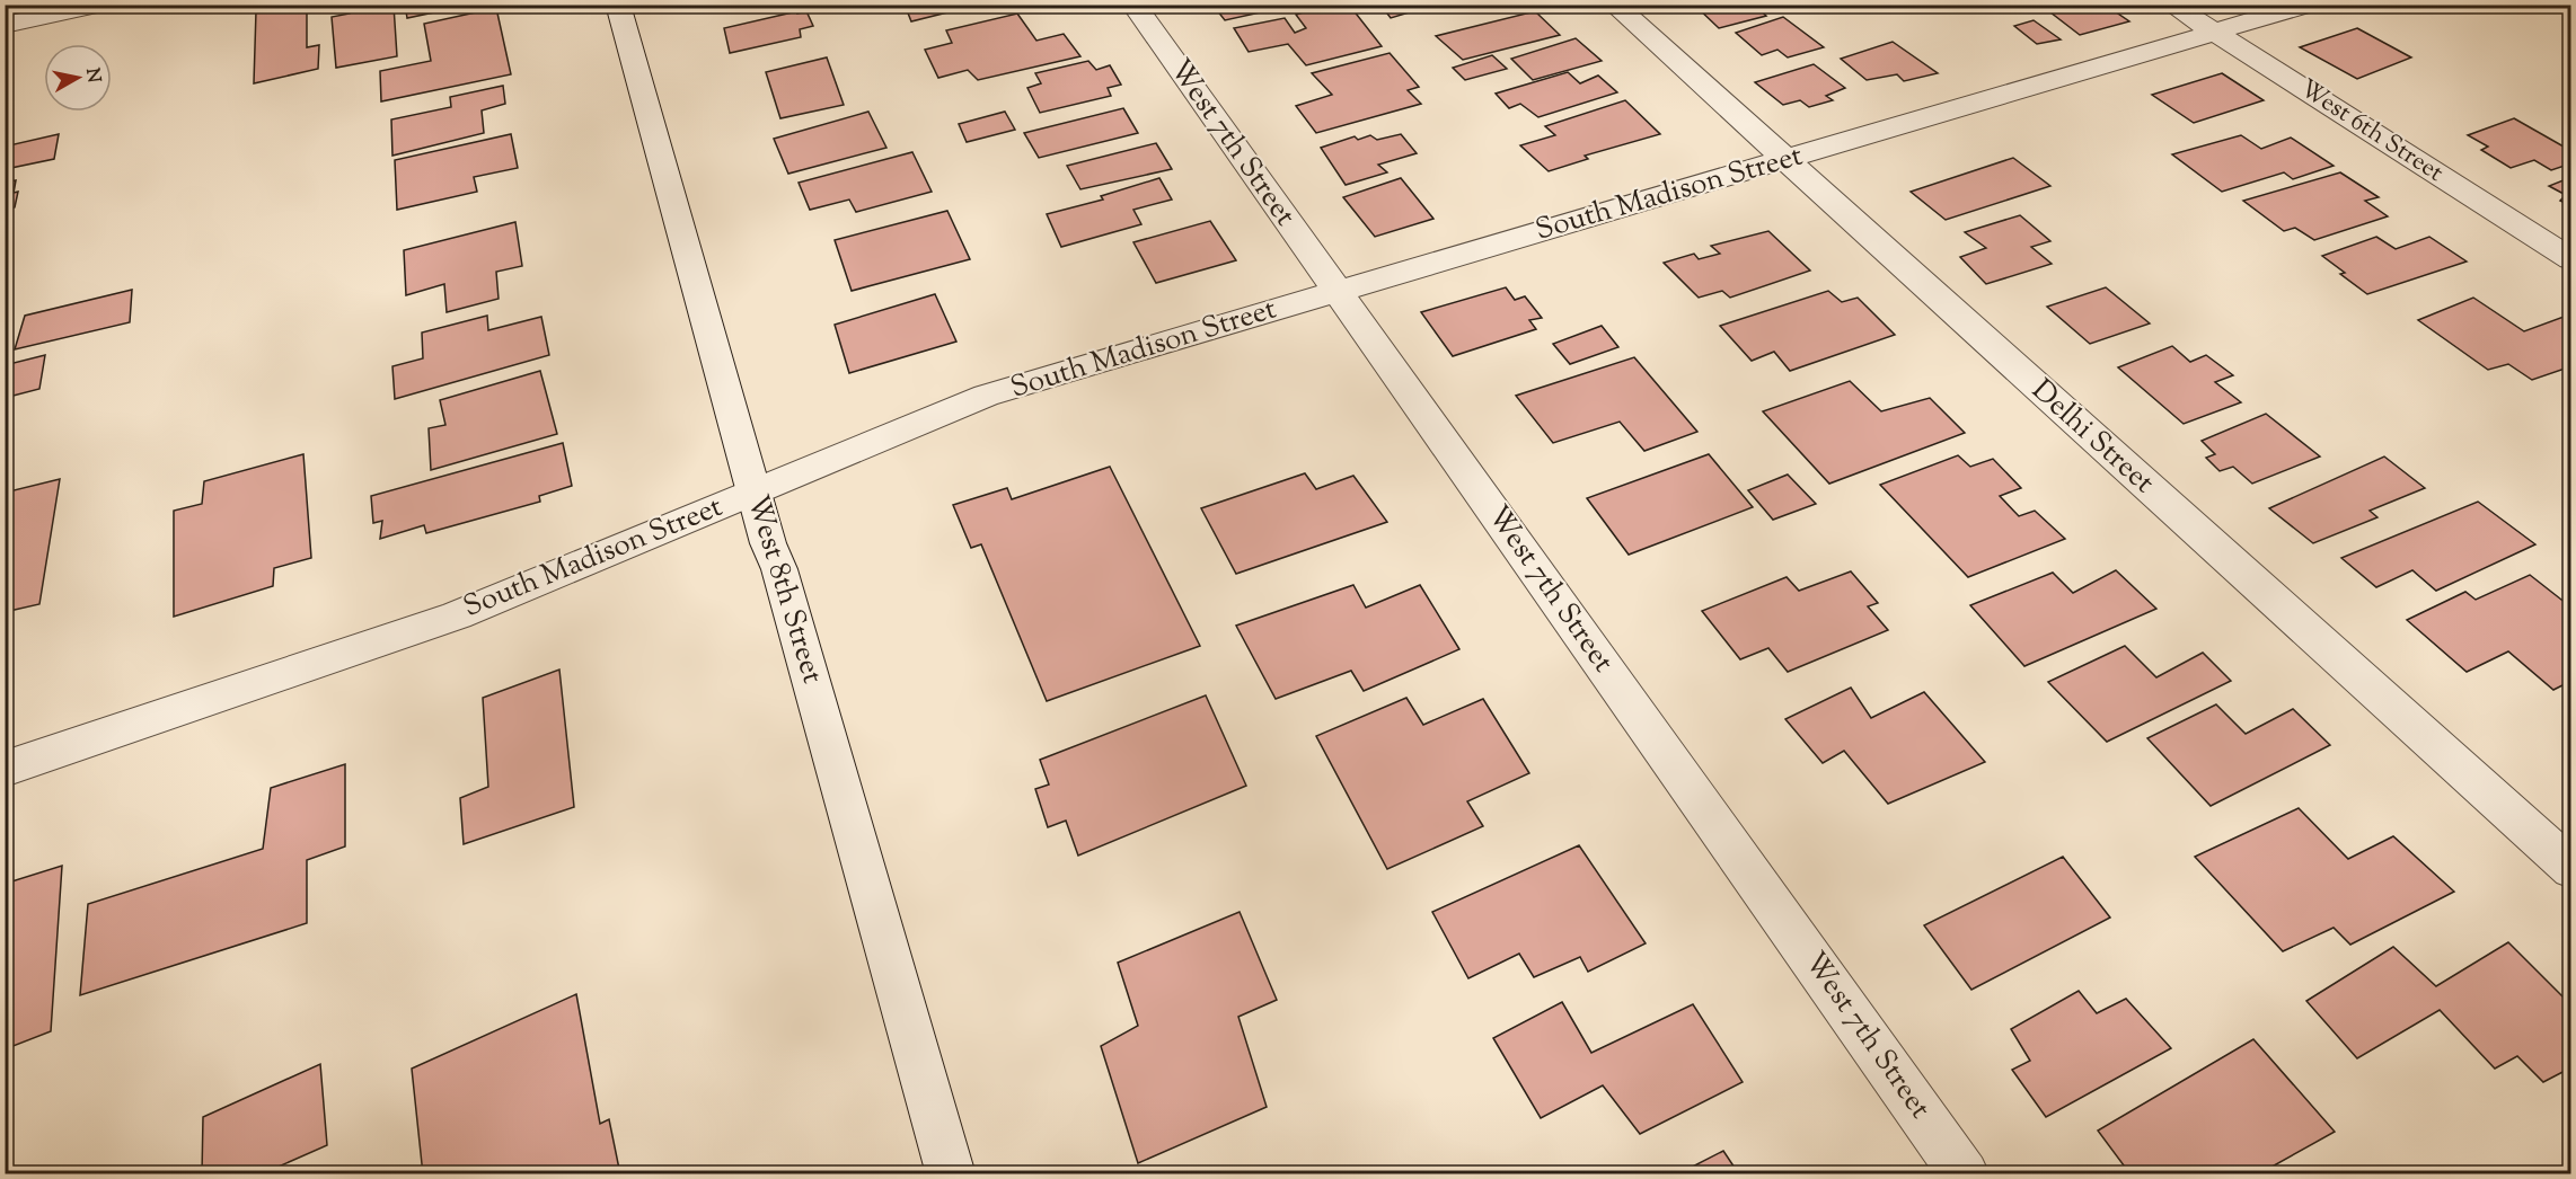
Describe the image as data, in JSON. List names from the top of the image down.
{
  "streets": {
    "street": [
      "West 6th Street",
      "West 7th Street",
      "South Madison Street",
      "Delhi Street",
      "West 8th Street"
    ]
  },
  "crossings": [
    ["West 6th Street", "South Madison Street"],
    ["West 7th Street", "South Madison Street"],
    ["South Madison Street", "Delhi Street"],
    ["South Madison Street", "West 8th Street"]
  ],
  "north": "right"
}
